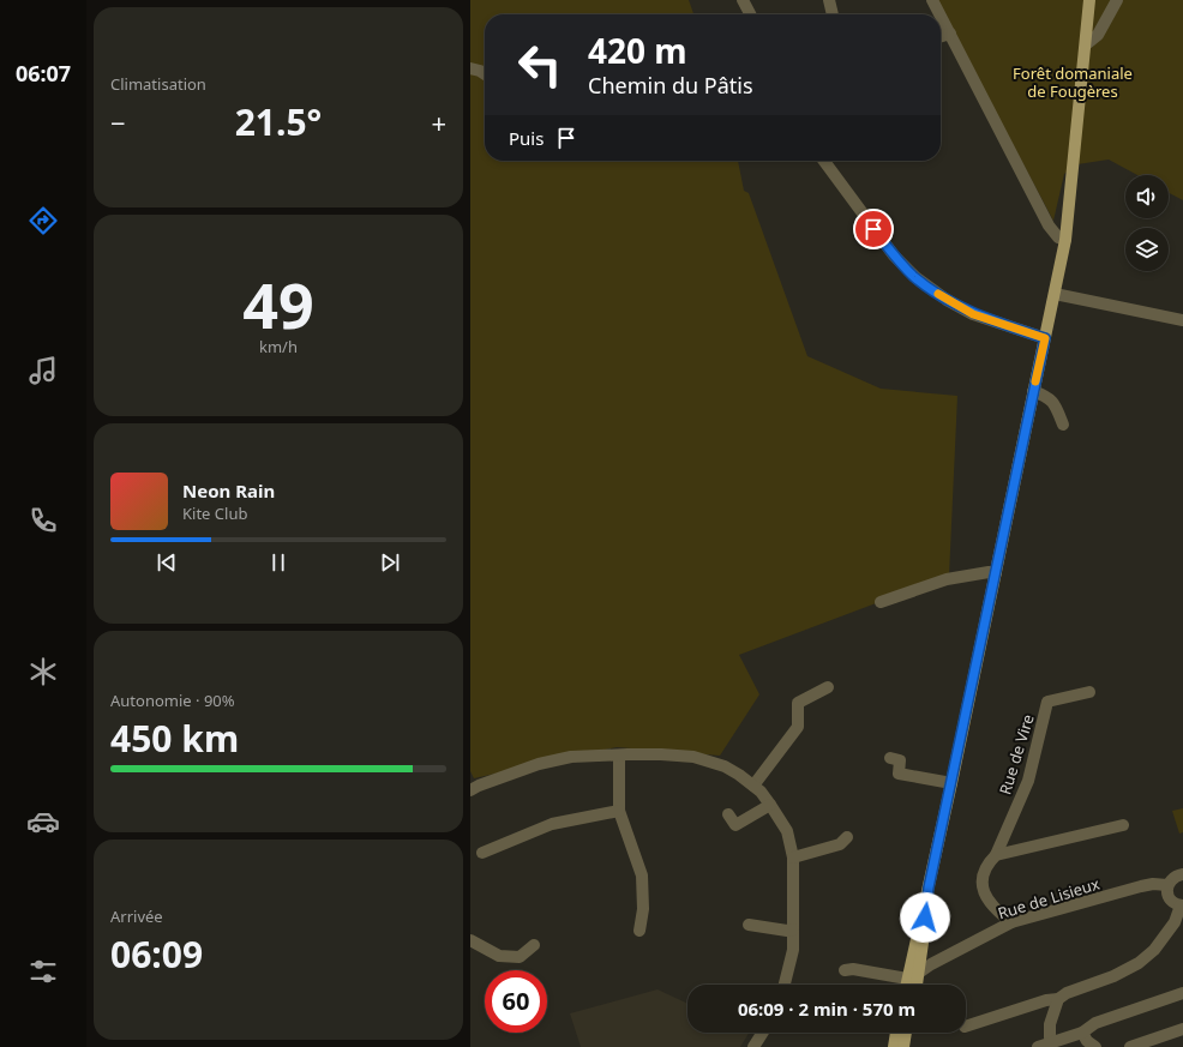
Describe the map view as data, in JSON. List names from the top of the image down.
{
  "streets": {
    "street": ["Rue de Vire", "Rue de Lisieux"]
  },
  "parks": ["Forêt domaniale de Fougères"],
  "page": {
    "tabs": "06:07",
    "tile": [
      "Climatisation",
      ["49", "km/h"],
      ["Autonomie · 90%", "450 km"],
      ["Arrivée", "06:09"]
    ],
    "turn": ["420 m", "Chemin du Pâtis"],
    "heat": ["−", "21.5°", "+"],
    "then": "Puis",
    "song": ["Neon Rain", "Kite Club"],
    "limit": "60",
    "trip": "06:09 · 2 min · 570 m"
  }
}
